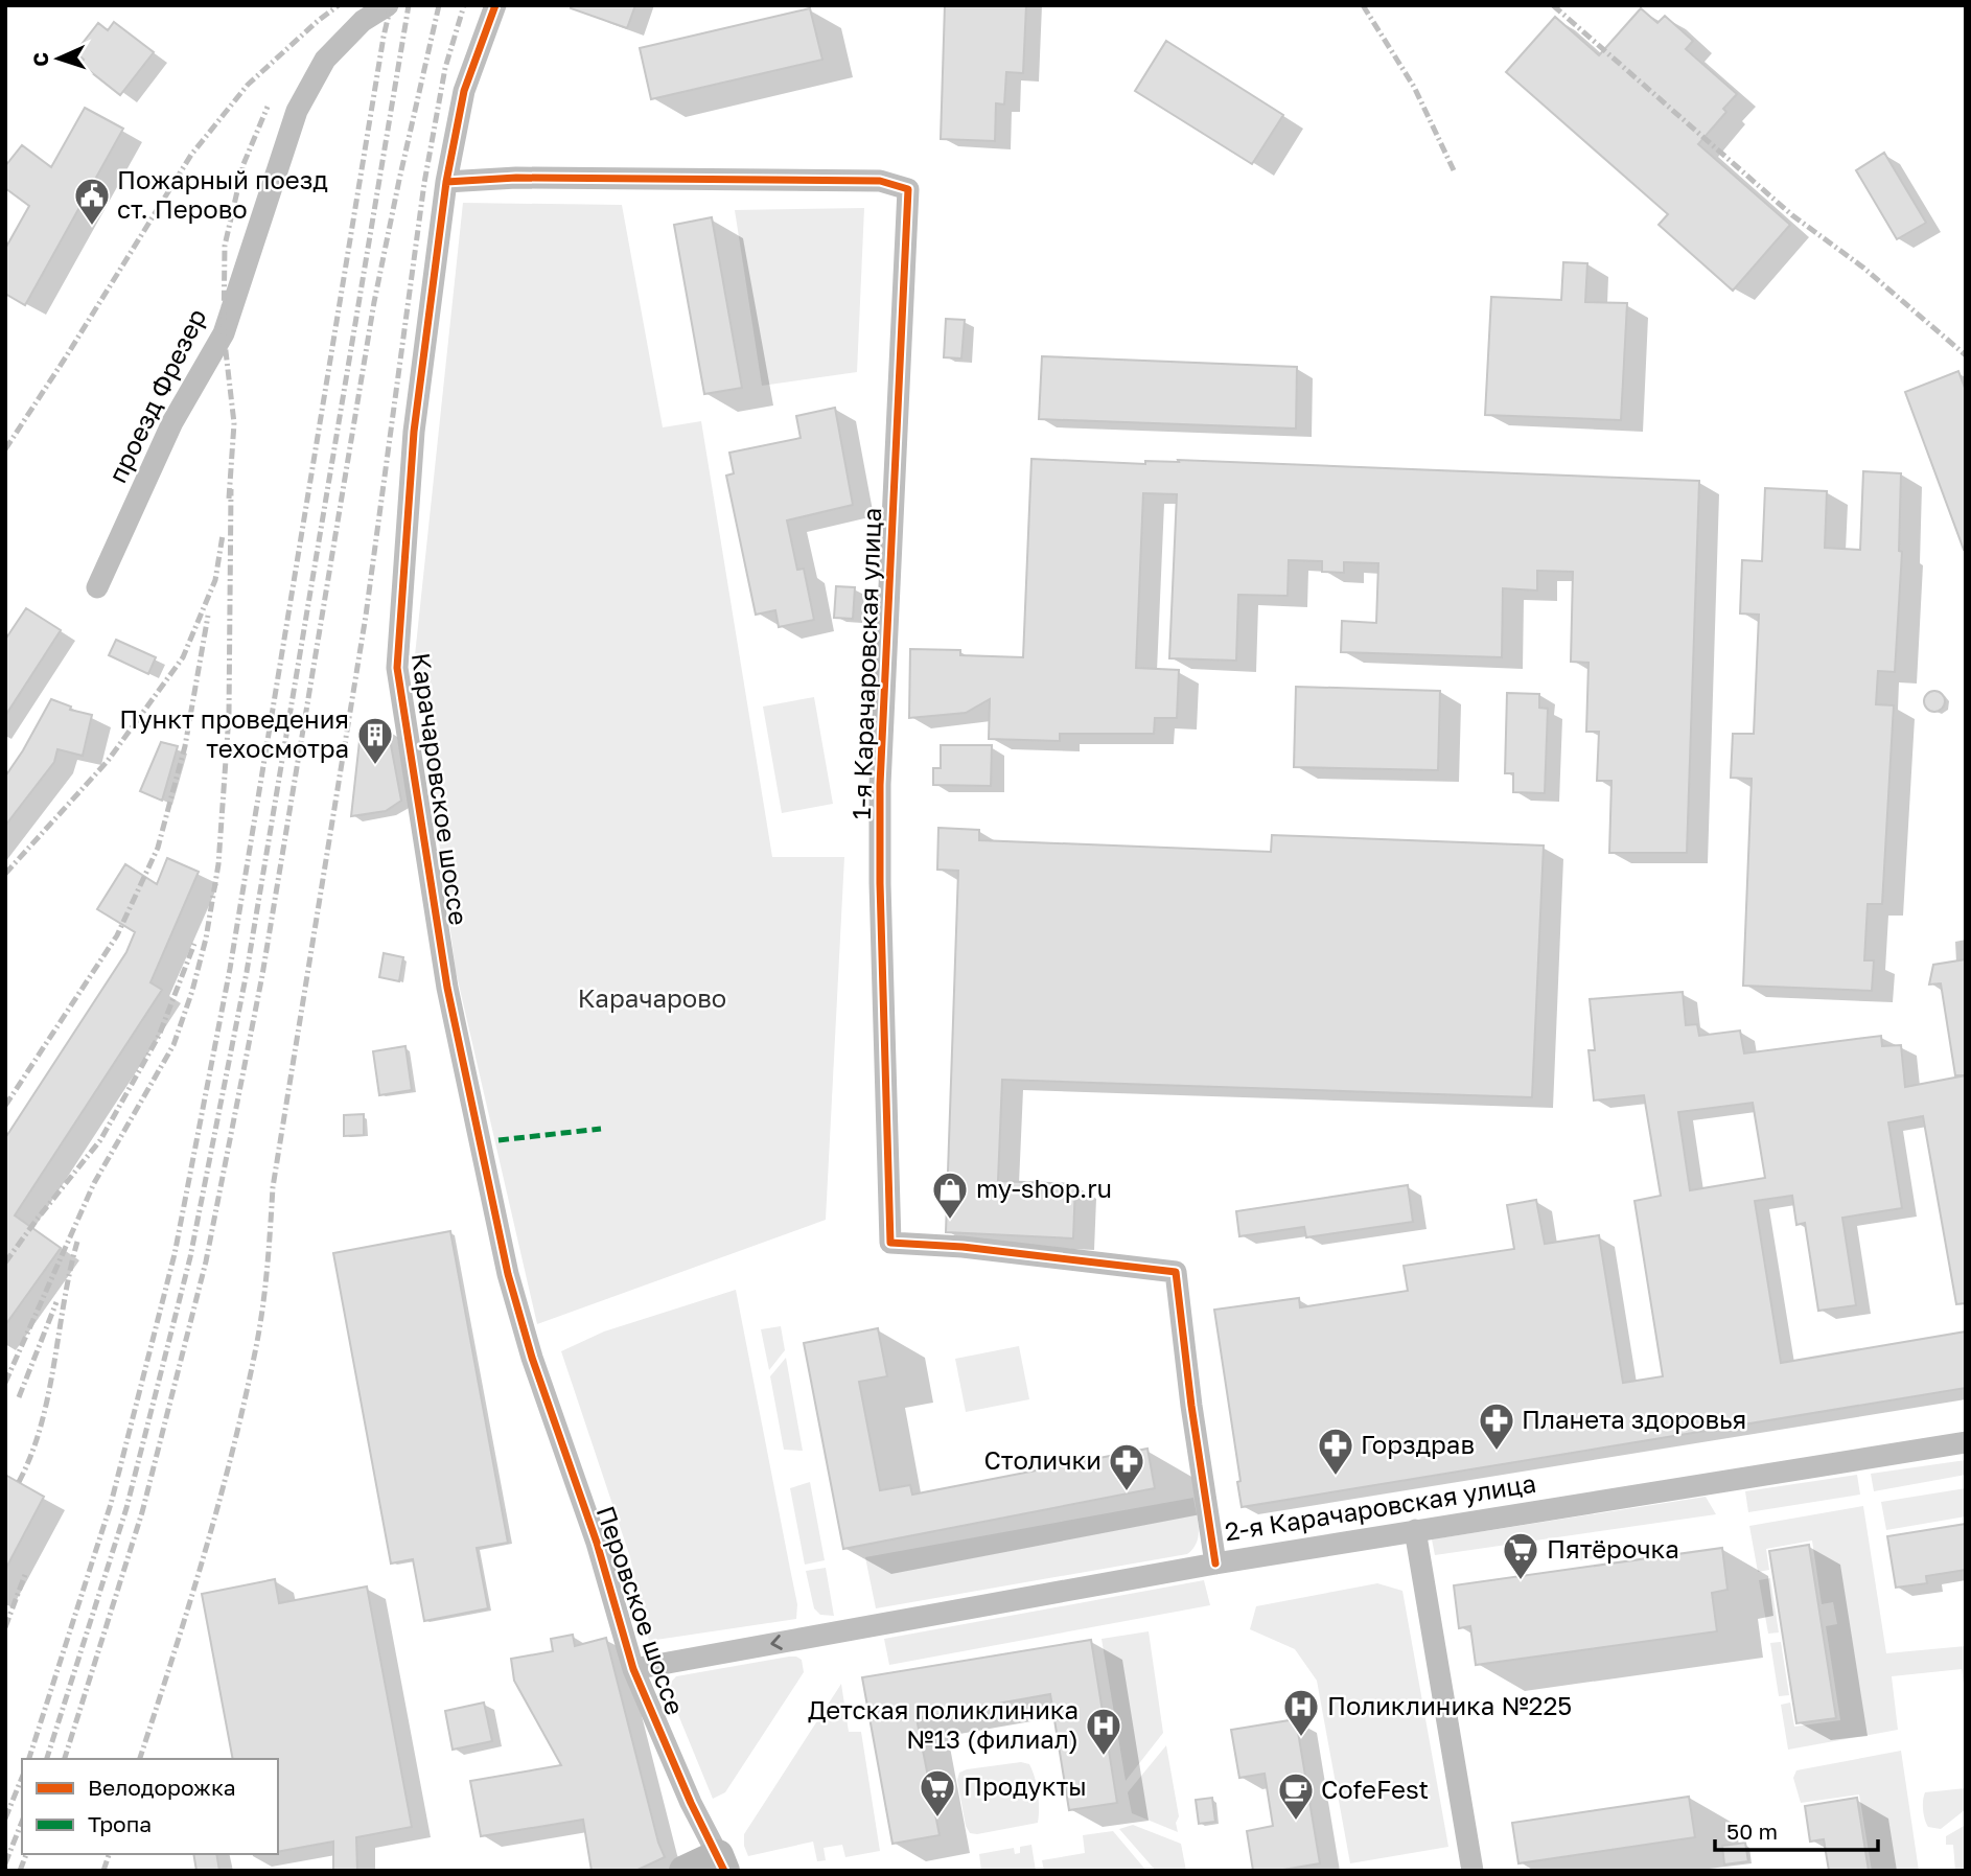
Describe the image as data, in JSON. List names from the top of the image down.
{
  "streets": {
    "street": [
      "проезд Фрезер",
      "1-я Карачаровская улица",
      "Карачаровское шоссе",
      "2-я Карачаровская улица",
      "Перовское шоссе"
    ]
  },
  "crossings": [
    ["1-я Карачаровская улица", "Карачаровское шоссе"],
    ["1-я Карачаровская улица", "2-я Карачаровская улица"],
    ["Карачаровское шоссе", "Перовское шоссе"],
    ["2-я Карачаровская улица", "Перовское шоссе"]
  ],
  "one_way": ["2-я Карачаровская улица"],
  "parks": ["Карачарово"],
  "places": {
    "public building": ["Пожарный поезд ст. Перово"],
    "building": ["Пункт проведения техосмотра"],
    "shop": ["my-shop.ru"],
    "pharmacy": ["Планета здоровья", "Горздрав", "Столички"],
    "supermarket": ["Пятёрочка", "Продукты"],
    "hospital": ["Поликлиника №225", "Детская поликлиника №13 (филиал)"],
    "cafe": ["CofeFest"]
  },
  "legend": ["Велодорожка", "Тропа"],
  "scale_bar": "50 m",
  "north": "left"
}
